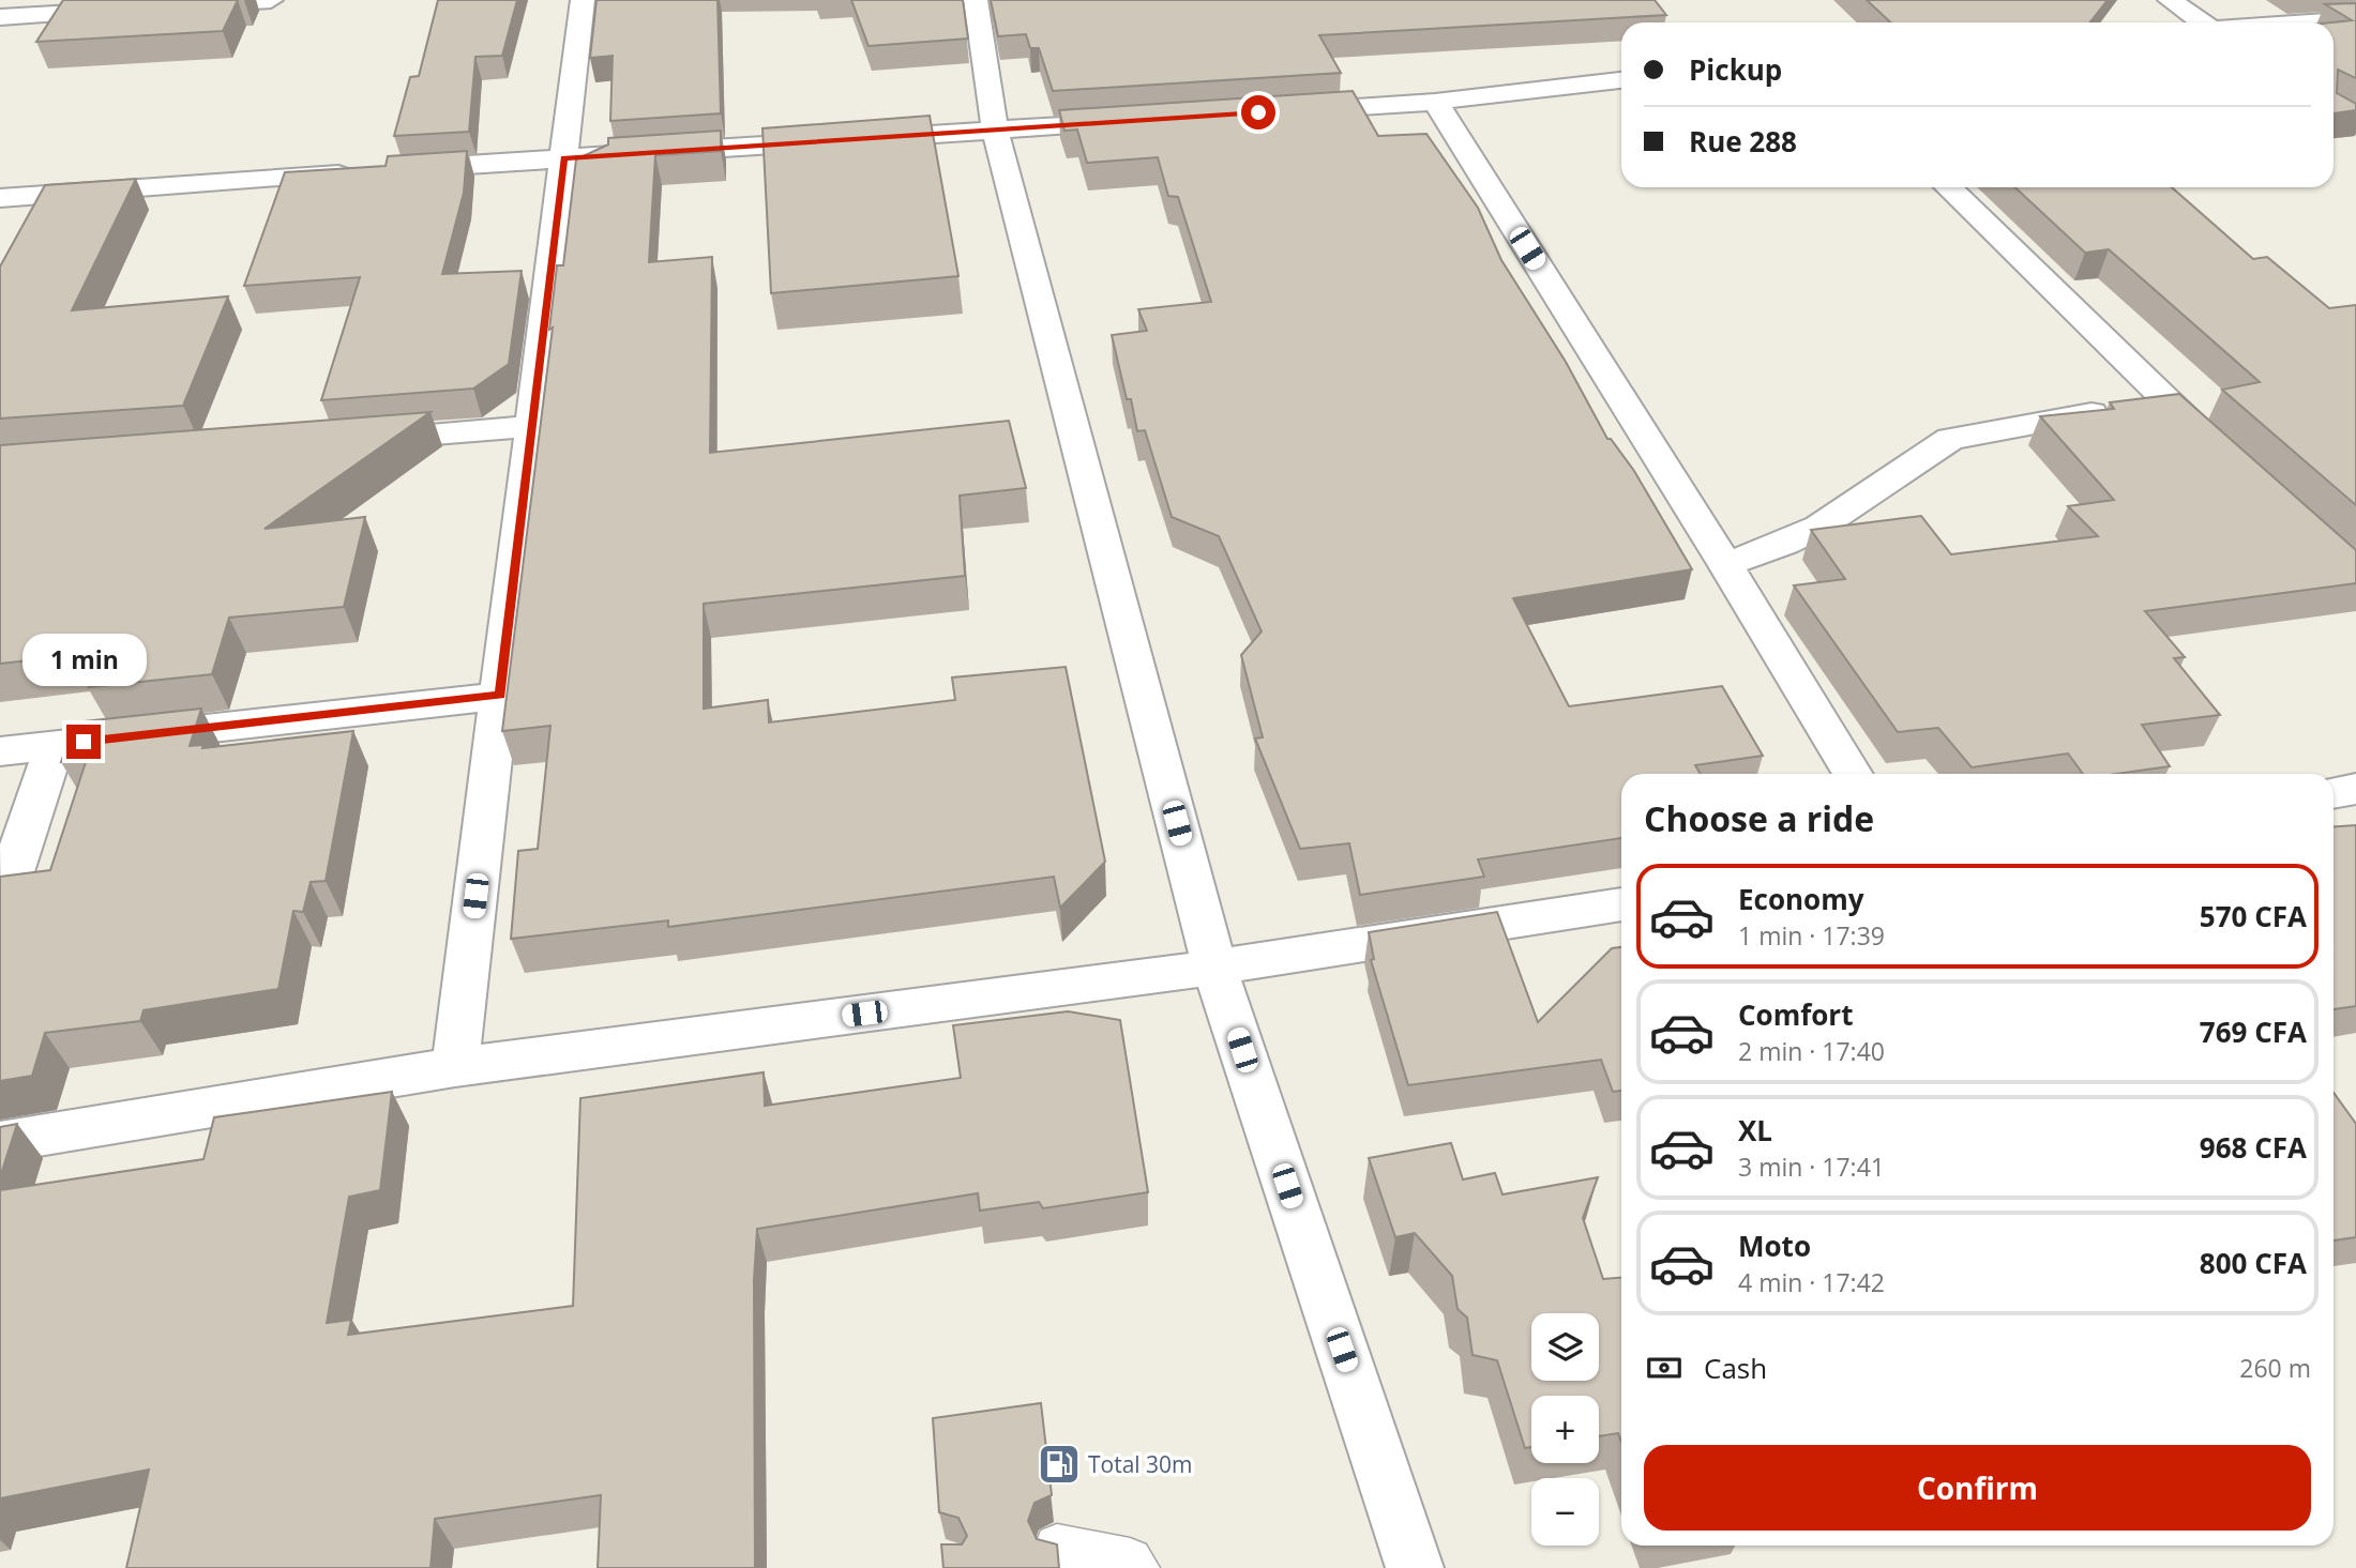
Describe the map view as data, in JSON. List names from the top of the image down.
{
  "places": {
    "fuel station": ["Total 30m"]
  },
  "page": {
    "banner": ["Pickup", "Rue 288"],
    "bubble": "1 min",
    "heading": "Choose a ride",
    "list": [
      {
        "name": "Economy",
        "note": "1 min · 17:39",
        "value": "570 CFA"
      },
      {
        "name": "Comfort",
        "note": "2 min · 17:40",
        "value": "769 CFA"
      },
      {
        "name": "XL",
        "note": "3 min · 17:41",
        "value": "968 CFA"
      },
      {
        "name": "Moto",
        "note": "4 min · 17:42",
        "value": "800 CFA"
      }
    ],
    "map_buttons": ["+", "−"],
    "pay": ["Cash", "260 m"],
    "buttons": "Confirm"
  }
}
